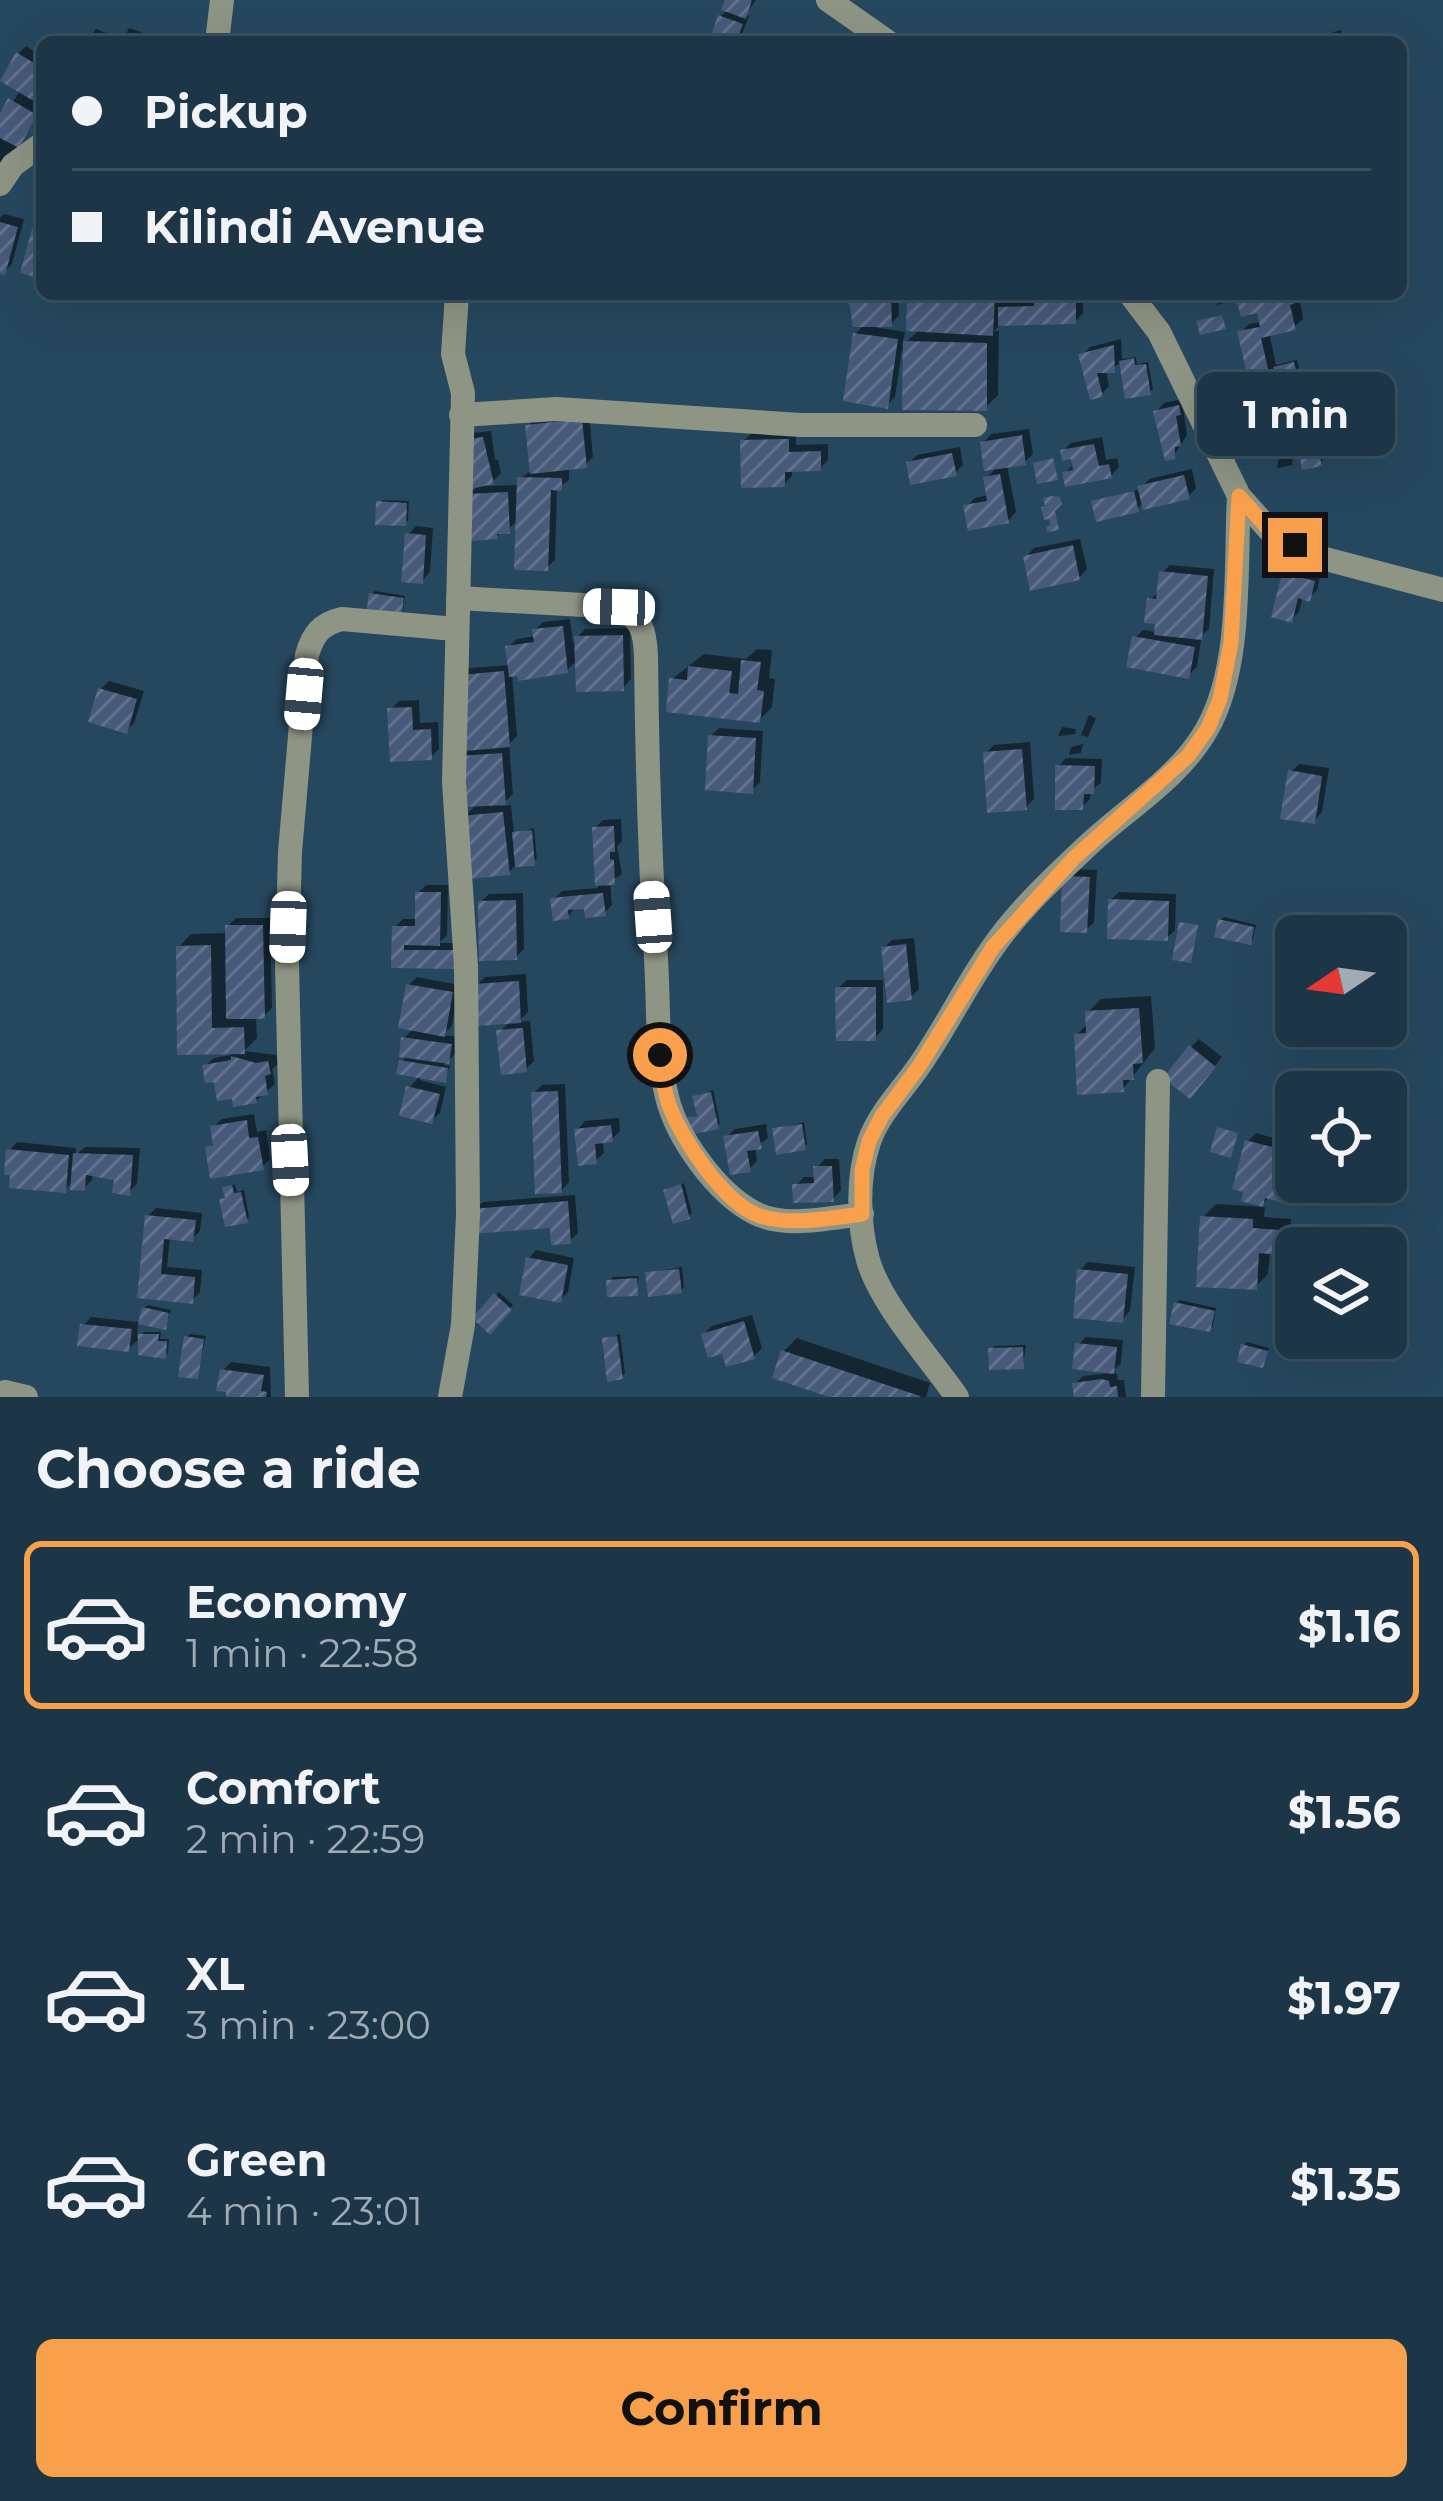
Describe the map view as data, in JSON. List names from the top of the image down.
{
  "north": "left",
  "page": {
    "banner": ["Pickup", "Kilindi Avenue"],
    "bubble": "1 min",
    "heading": "Choose a ride",
    "list": [
      {
        "name": "Economy",
        "note": "1 min · 22:58",
        "value": "$1.16"
      },
      {
        "name": "Comfort",
        "note": "2 min · 22:59",
        "value": "$1.56"
      },
      {
        "name": "XL",
        "note": "3 min · 23:00",
        "value": "$1.97"
      },
      {
        "name": "Green",
        "note": "4 min · 23:01",
        "value": "$1.35"
      }
    ],
    "buttons": "Confirm"
  }
}
